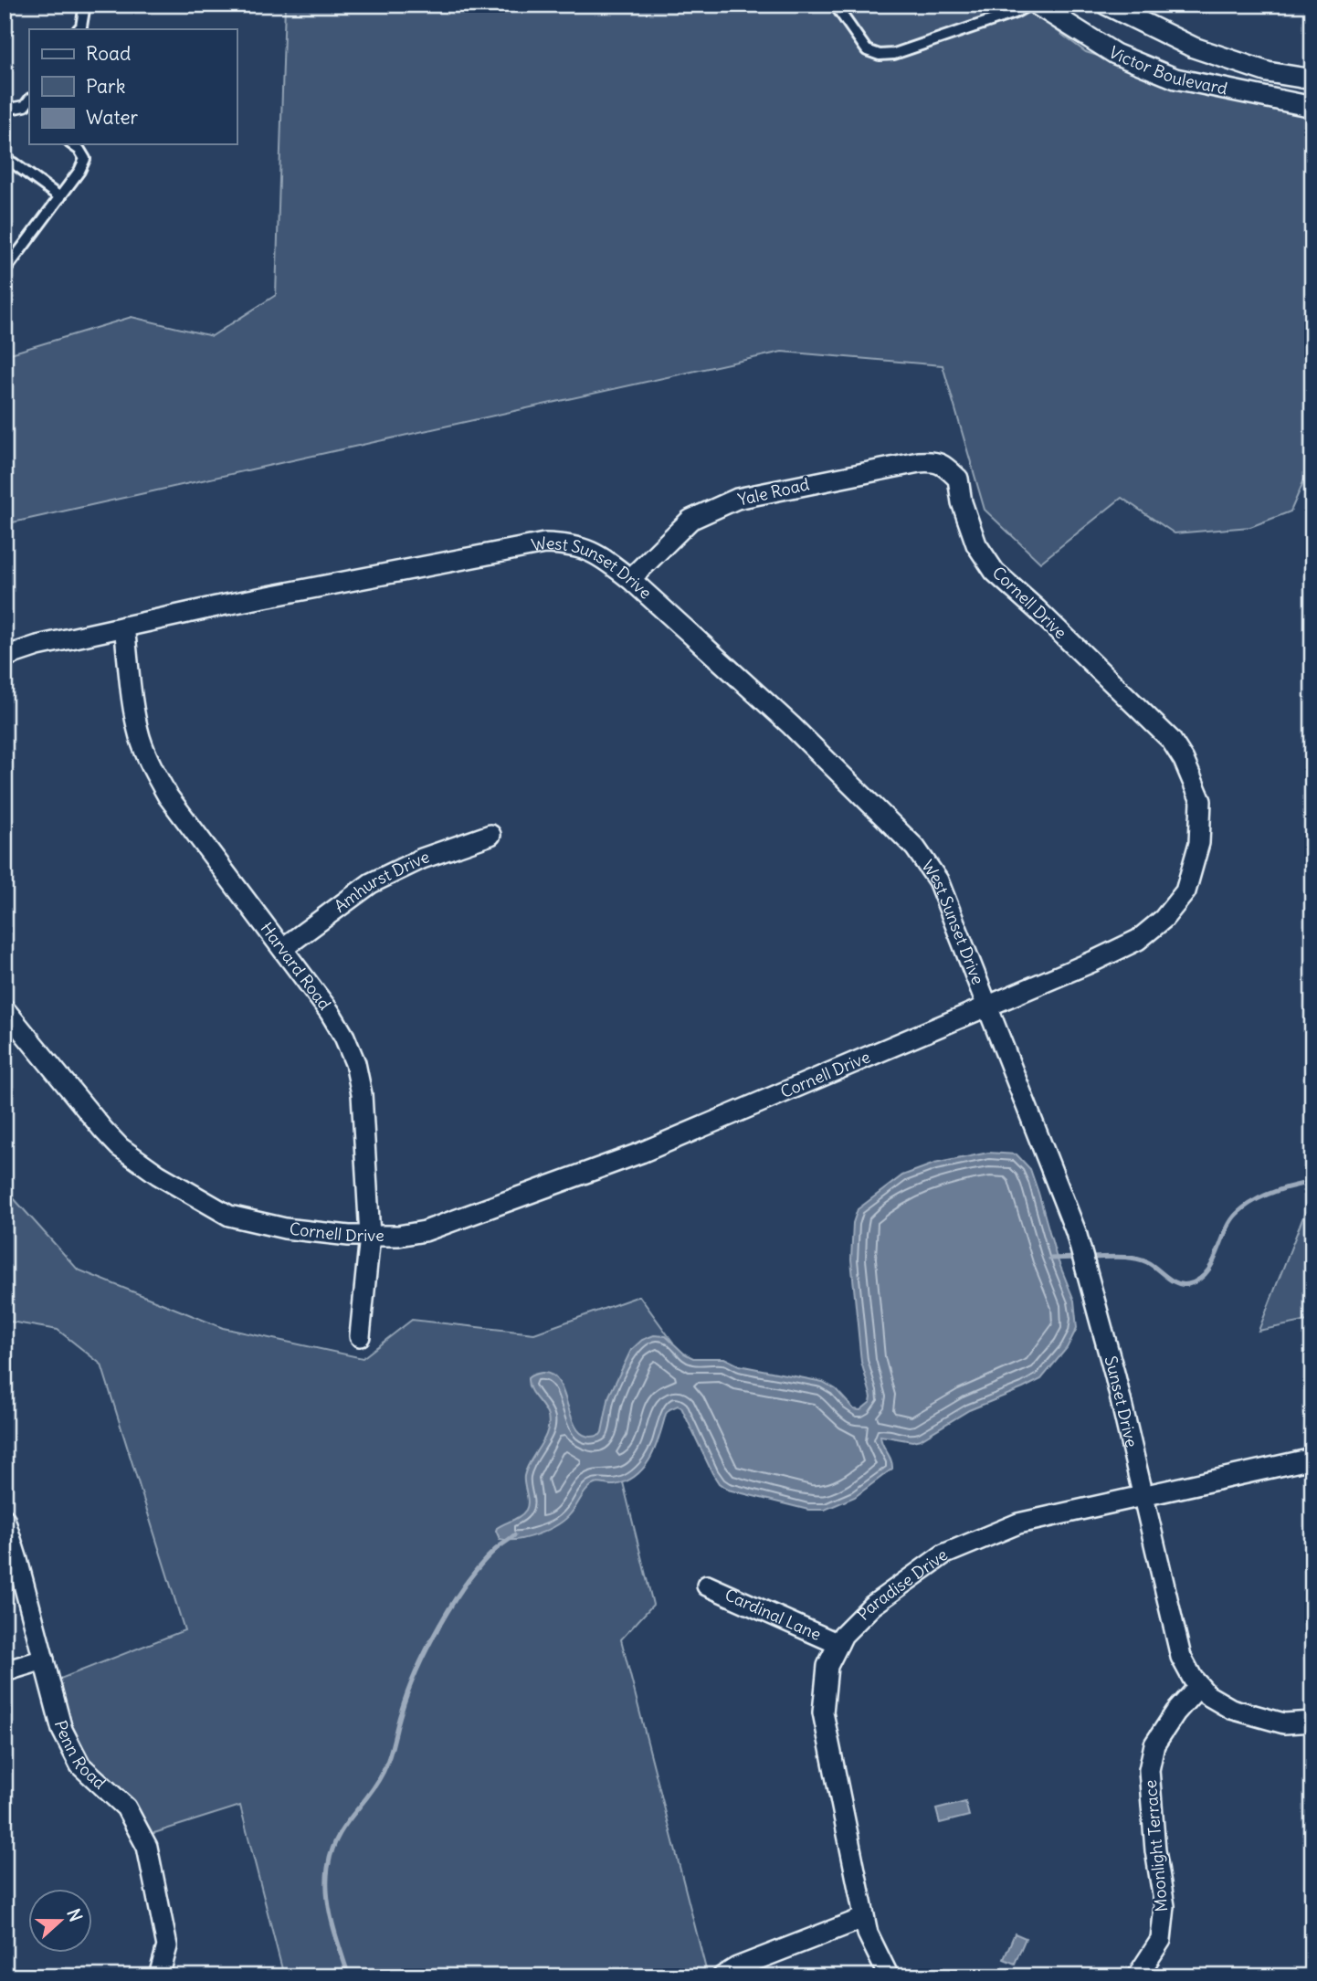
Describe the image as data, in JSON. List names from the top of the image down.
{
  "streets": {
    "street": [
      "Victor Boulevard",
      "Yale Road",
      "West Sunset Drive",
      "Cornell Drive",
      "Amhurst Drive",
      "Harvard Road",
      "Sunset Drive",
      "Paradise Drive",
      "Cardinal Lane",
      "Penn Road",
      "Moonlight Terrace"
    ]
  },
  "crossings": [
    ["Yale Road", "West Sunset Drive"],
    ["Yale Road", "Cornell Drive"],
    ["West Sunset Drive", "Cornell Drive"],
    ["West Sunset Drive", "Harvard Road"],
    ["West Sunset Drive", "Sunset Drive"],
    ["Cornell Drive", "Harvard Road"],
    ["Cornell Drive", "Sunset Drive"],
    ["Amhurst Drive", "Harvard Road"],
    ["Sunset Drive", "Paradise Drive"],
    ["Sunset Drive", "Moonlight Terrace"],
    ["Paradise Drive", "Cardinal Lane"]
  ],
  "legend": ["Road", "Park", "Water"],
  "north": "right"
}
